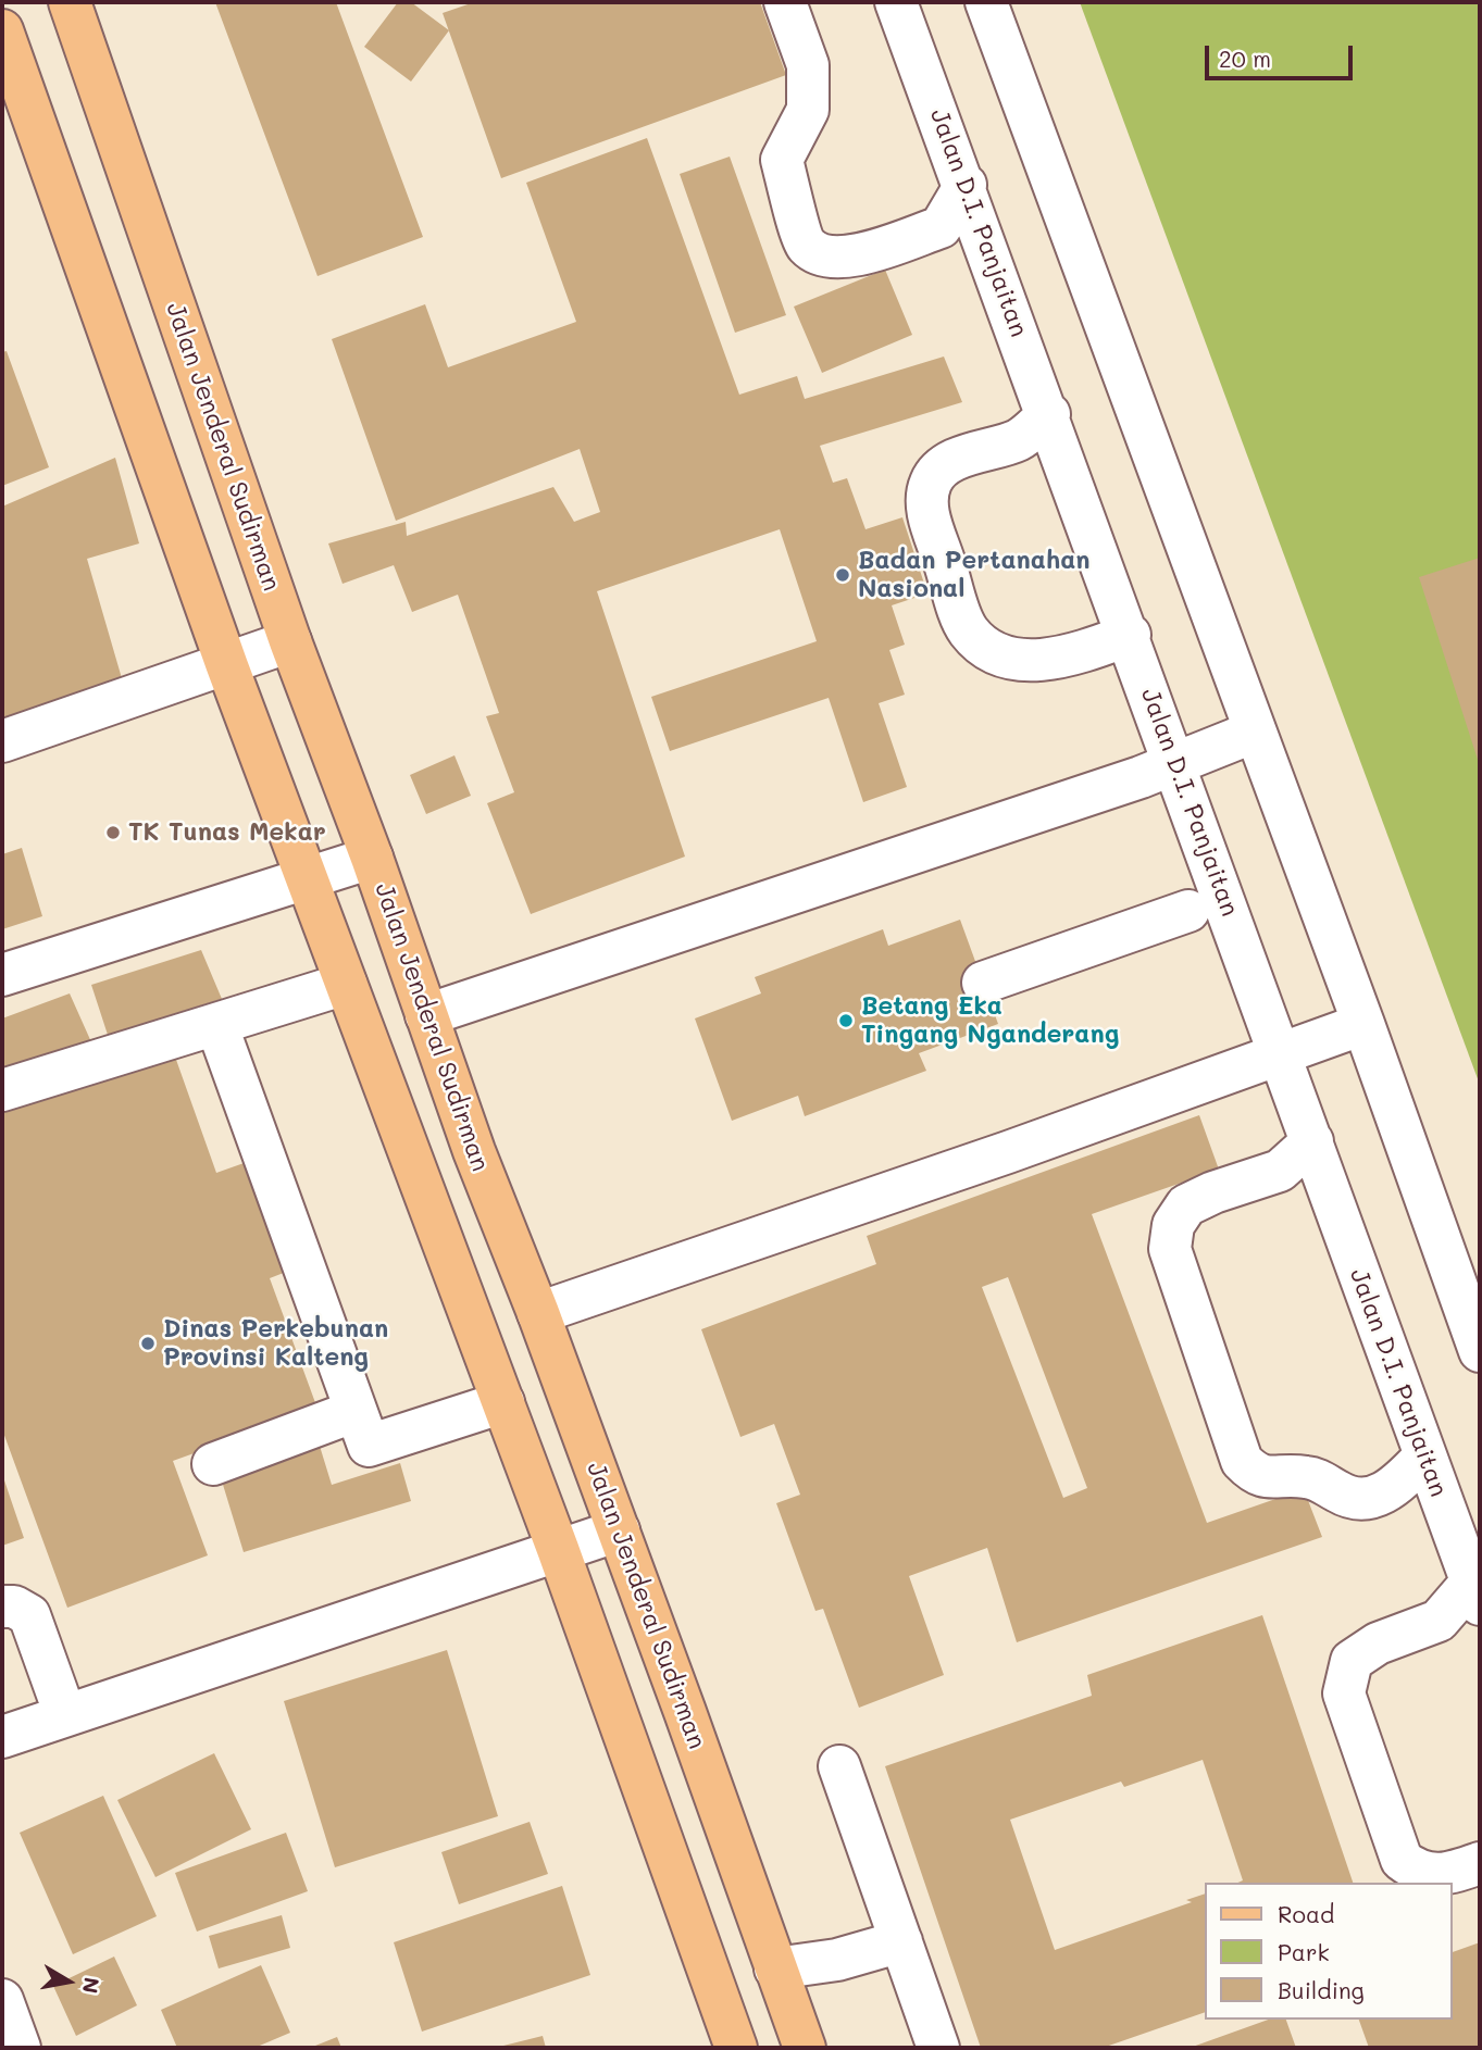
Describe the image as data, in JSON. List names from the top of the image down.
{
  "streets": {
    "main road": ["Jalan Jenderal Sudirman"],
    "street": ["Jalan D.I. Panjaitan"]
  },
  "places": [
    "Badan Pertanahan Nasional",
    "TK Tunas Mekar",
    "Betang Eka Tingang Nganderang",
    "Dinas Perkebunan Provinsi Kalteng"
  ],
  "legend": ["Road", "Park", "Building"],
  "scale_bar": "20 m",
  "north": "right"
}
